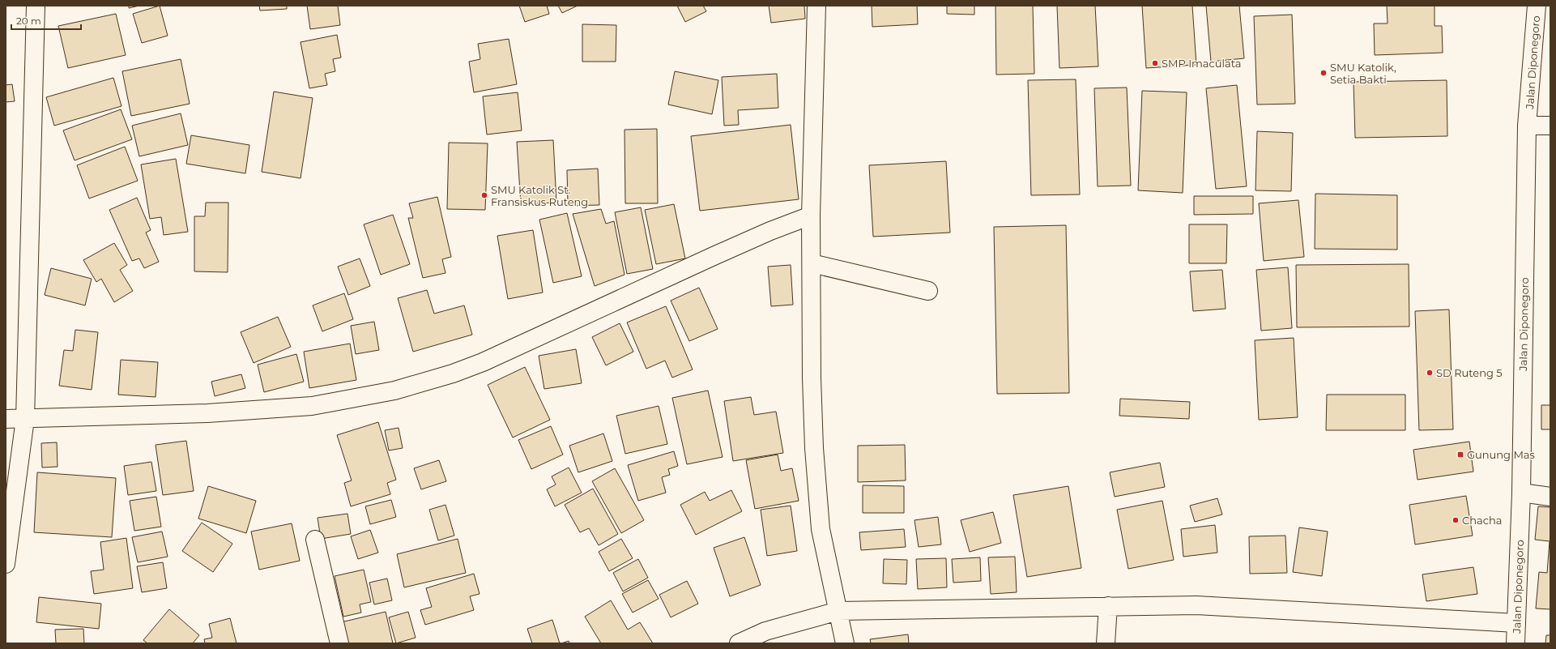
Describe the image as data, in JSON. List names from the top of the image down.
{
  "streets": {
    "street": ["Jalan Diponegoro"]
  },
  "places": {
    "other": [
      "SMP Imaculata",
      "SMU Katolik, Setia Bakti",
      "SMU Katolik St. Fransiskus Ruteng",
      "SD Ruteng 5",
      "Chacha"
    ],
    "transit": ["Gunung Mas"]
  },
  "scale_bar": "20 m"
}
